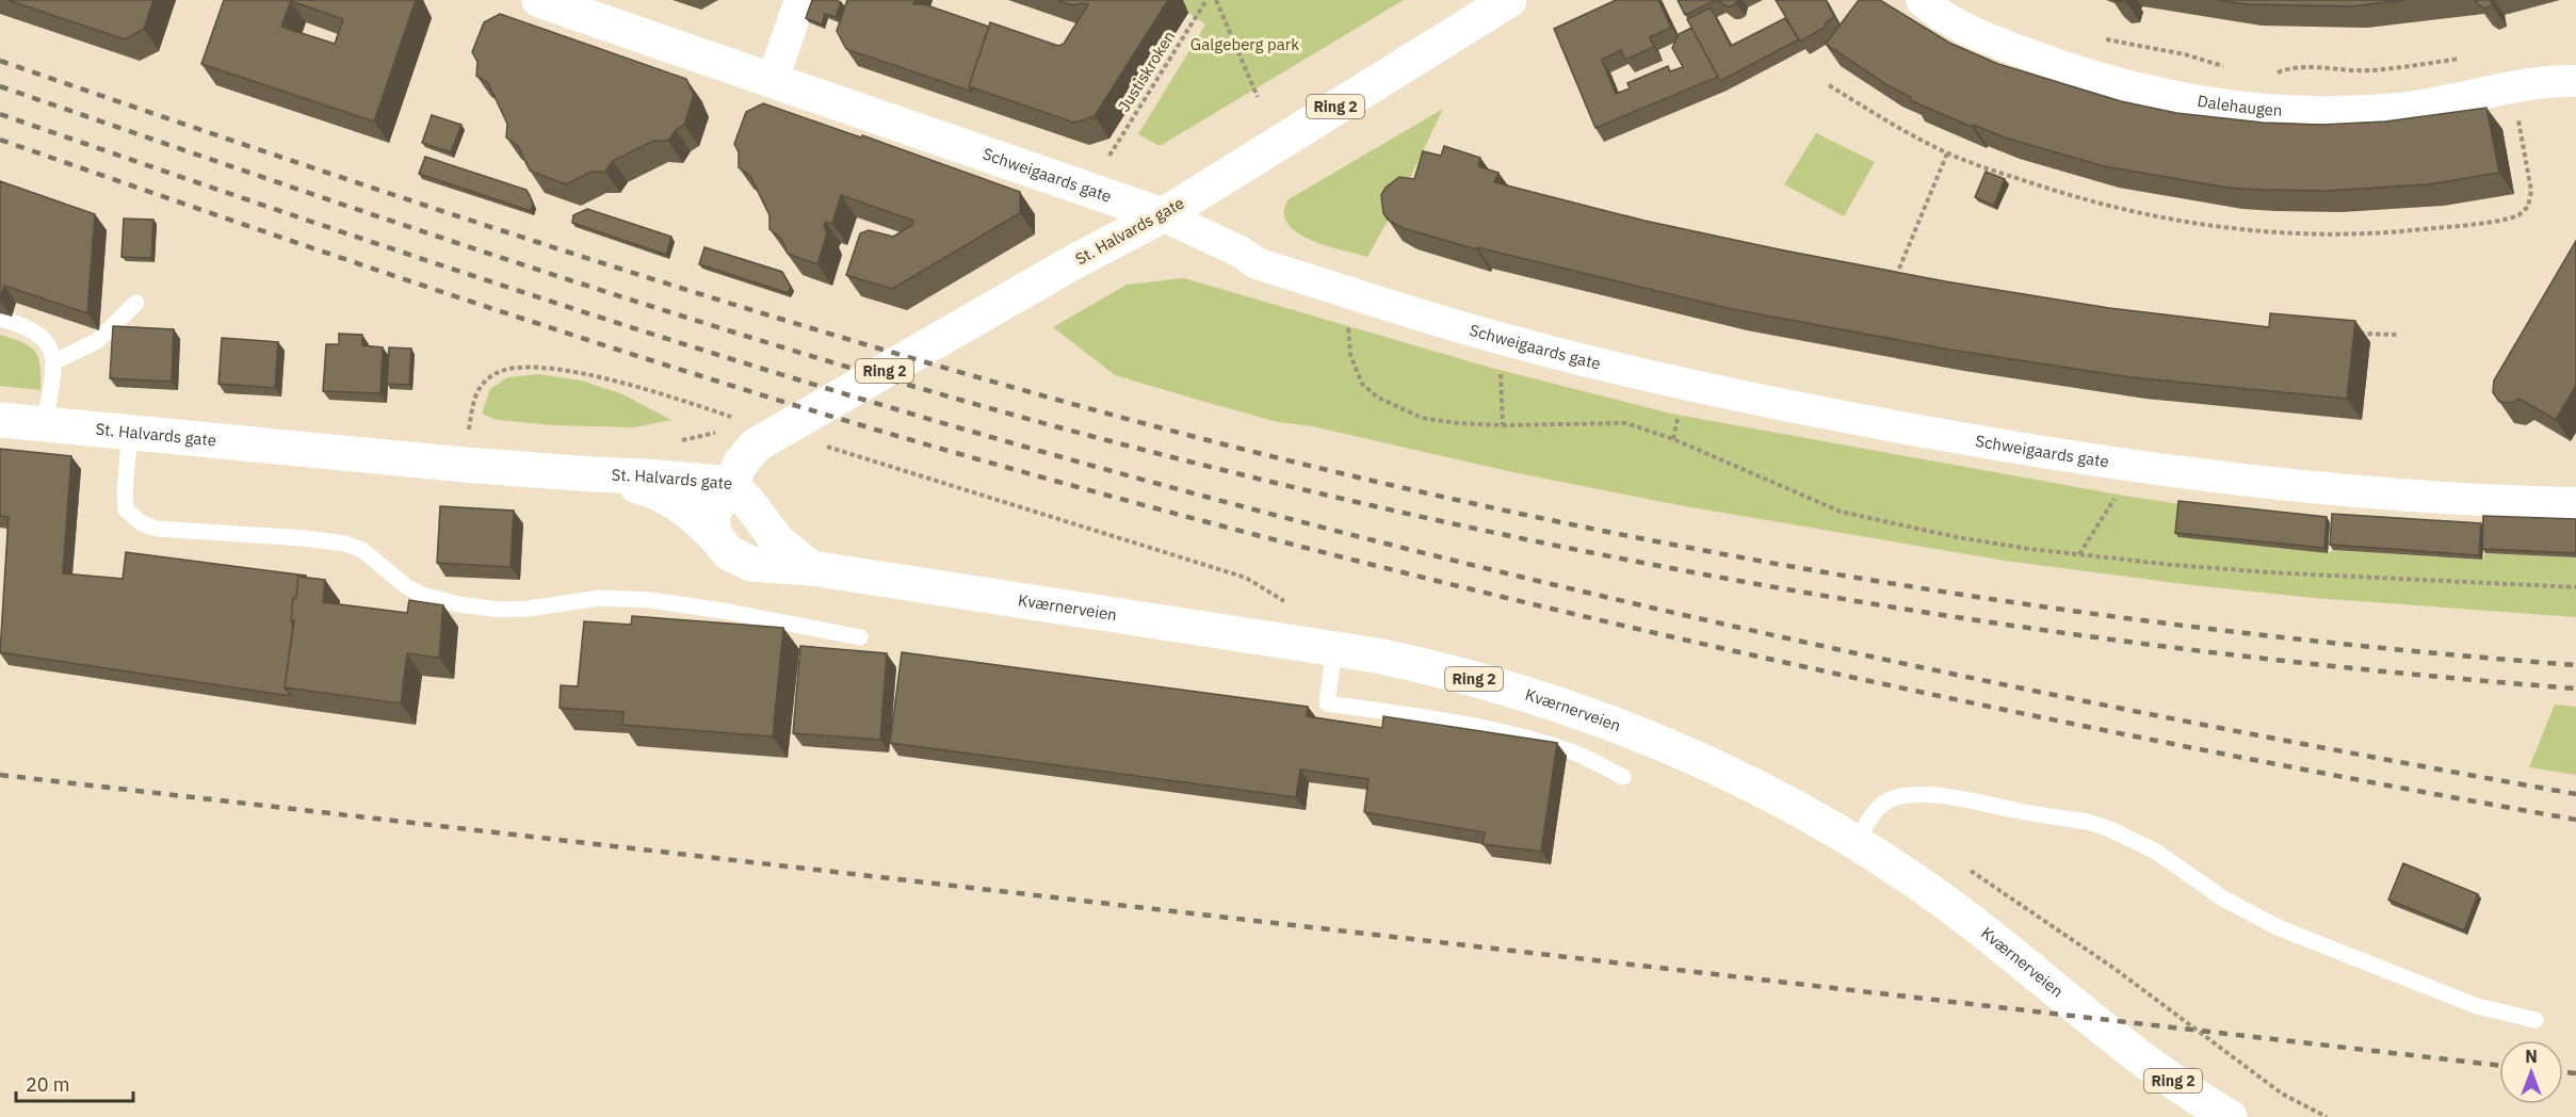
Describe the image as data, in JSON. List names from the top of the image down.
{
  "streets": {
    "main road": [
      "Ring 2",
      "Schweigaards gate",
      "St. Halvards gate",
      "Kværnerveien"
    ],
    "street": ["Dalehaugen"],
    "path": ["Justiskroken"]
  },
  "crossings": [
    ["Ring 2", "St. Halvards gate"],
    ["Ring 2", "Kværnerveien"],
    ["Schweigaards gate", "St. Halvards gate"],
    ["St. Halvards gate", "Kværnerveien"]
  ],
  "parks": ["Galgeberg park"],
  "scale_bar": "20 m",
  "north": "top"
}
